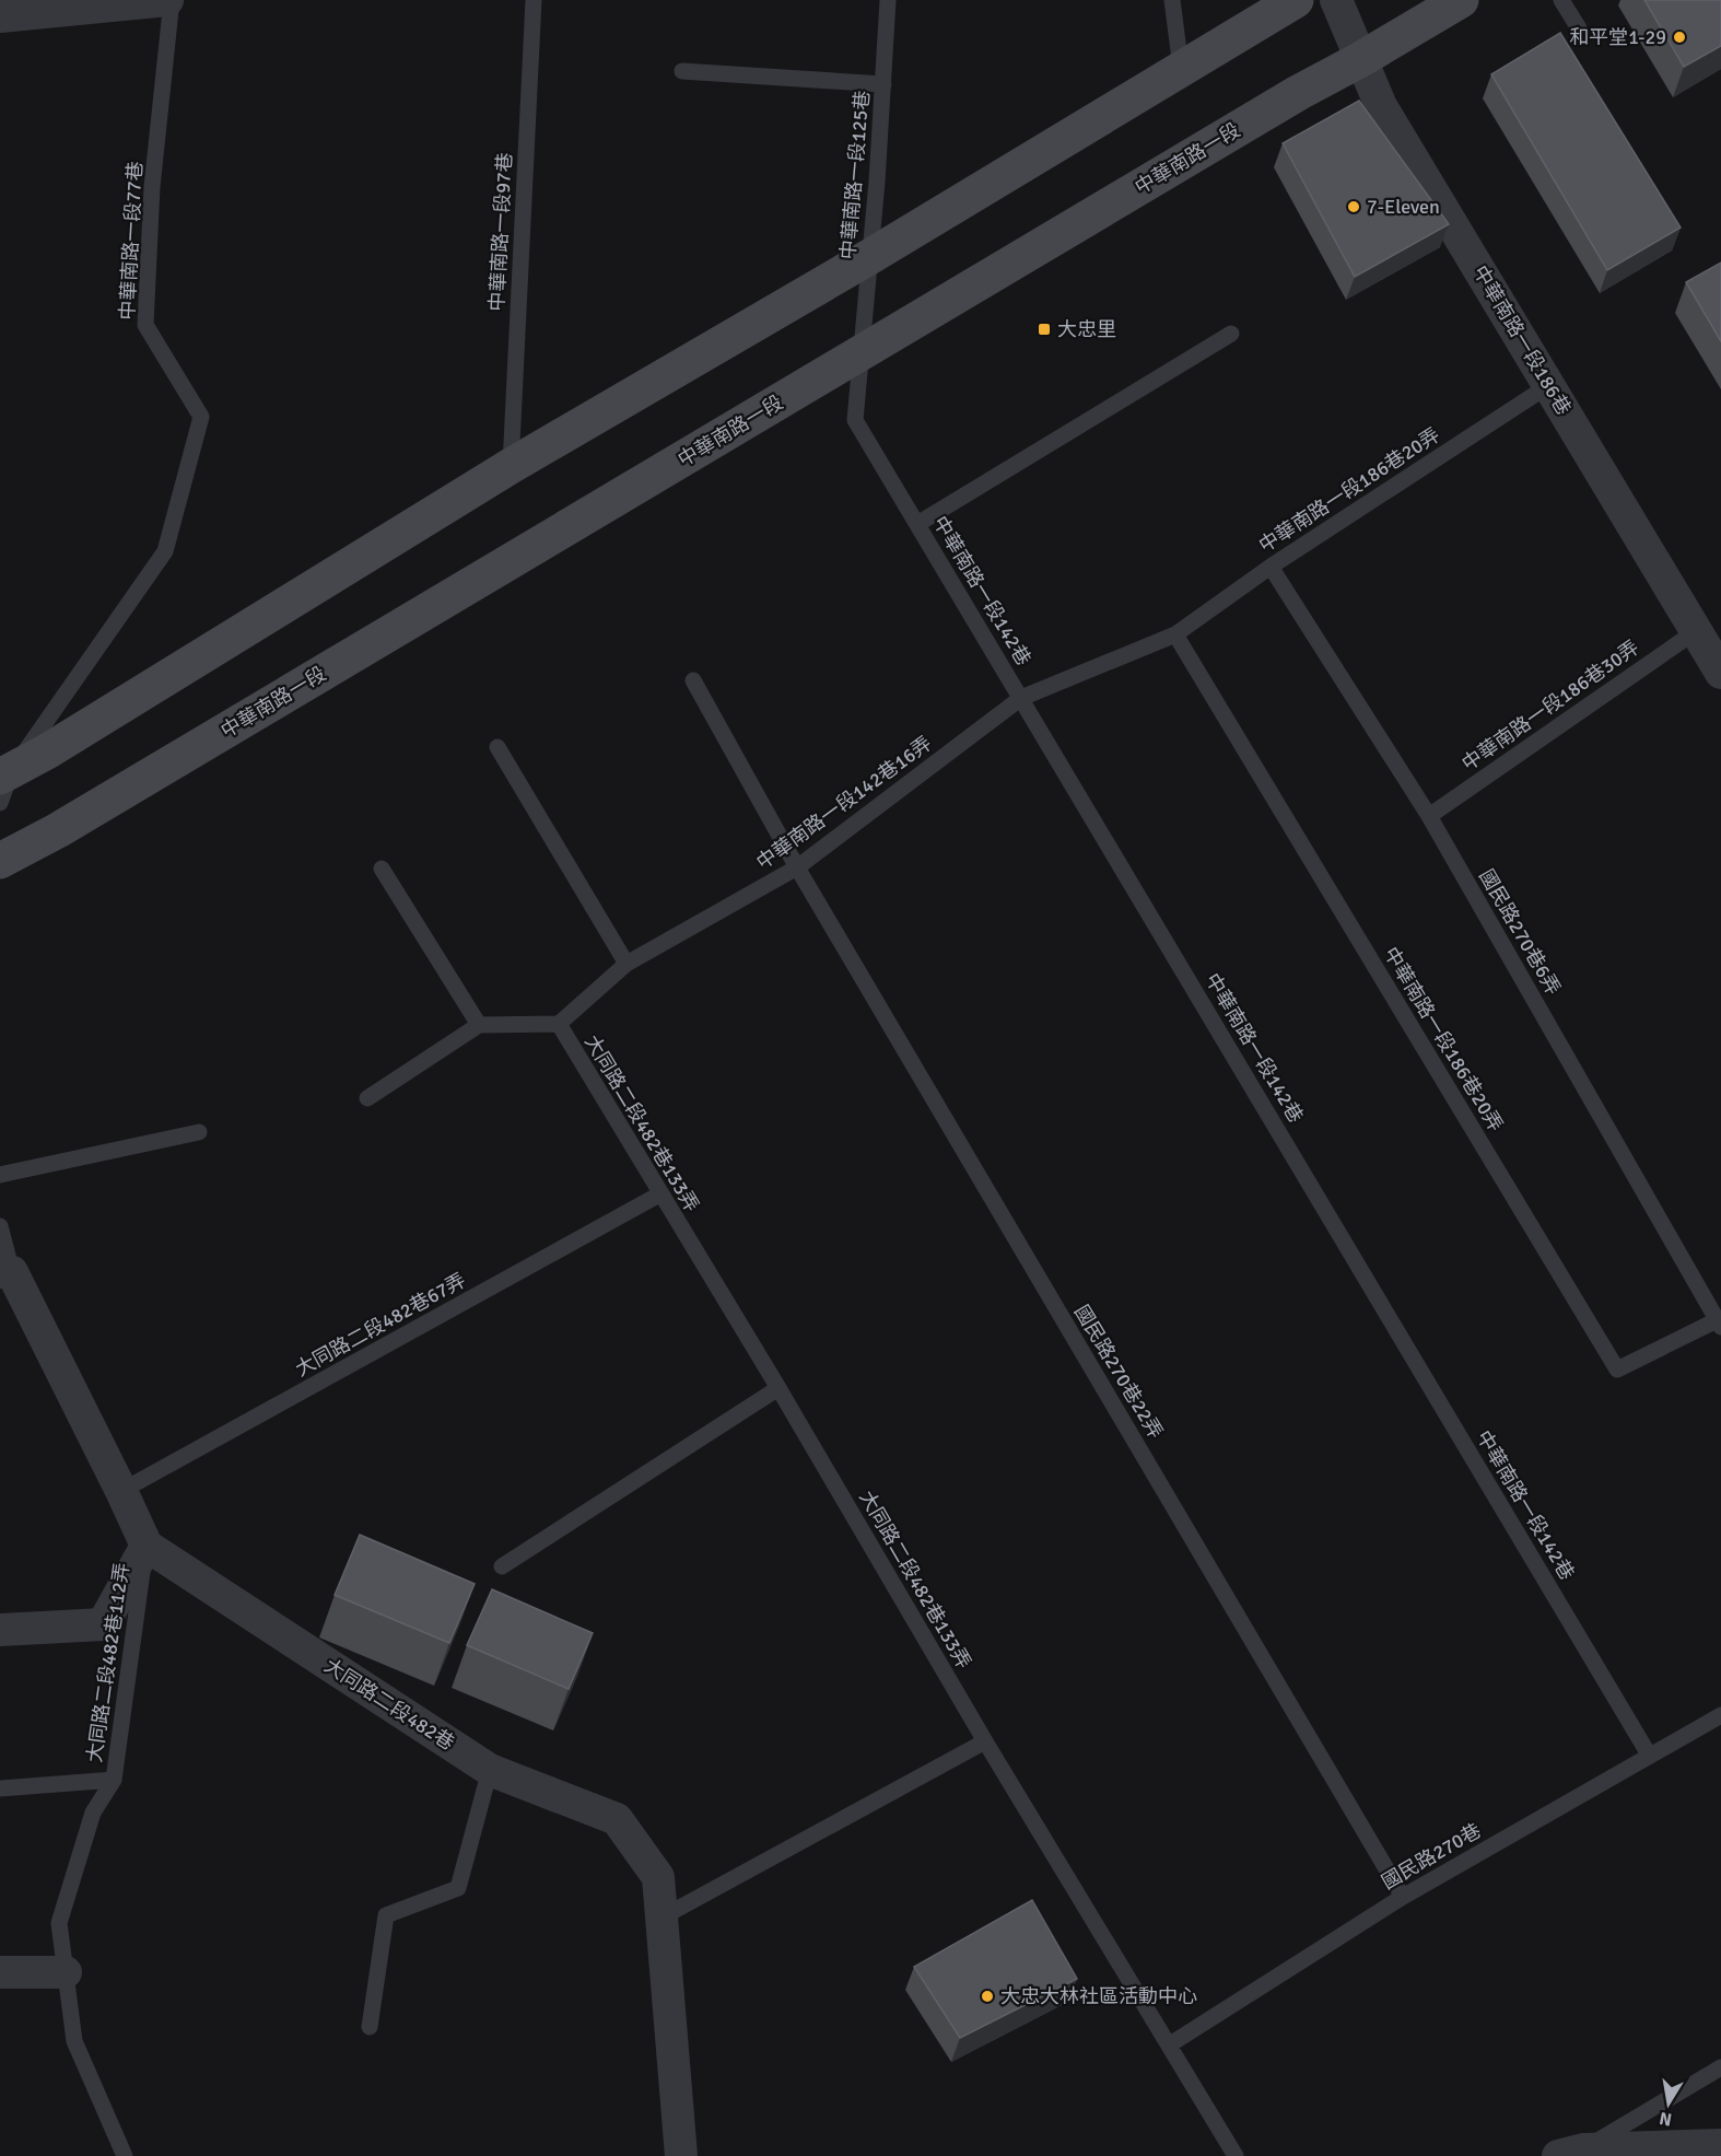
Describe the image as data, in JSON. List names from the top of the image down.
{
  "streets": {
    "street": ["中華南路一段", "中華南路一段186巷", "大同路二段482巷"],
    "lane": [
      "中華南路一段125巷",
      "中華南路一段97巷",
      "中華南路一段77巷",
      "中華南路一段186巷20弄",
      "中華南路一段142巷",
      "中華南路一段186巷30弄",
      "中華南路一段142巷16弄",
      "國民路270巷6弄",
      "大同路二段482巷133弄",
      "大同路二段482巷67弄",
      "國民路270巷22弄",
      "大同路二段482巷112弄",
      "國民路270巷"
    ]
  },
  "crossings": [
    ["中華南路一段", "中華南路一段125巷"],
    ["中華南路一段", "中華南路一段186巷"],
    ["中華南路一段", "中華南路一段142巷"],
    ["中華南路一段125巷", "中華南路一段142巷"],
    ["中華南路一段186巷", "中華南路一段186巷20弄"],
    ["中華南路一段186巷", "中華南路一段186巷30弄"],
    ["中華南路一段186巷20弄", "中華南路一段142巷"],
    ["中華南路一段186巷20弄", "中華南路一段142巷16弄"],
    ["中華南路一段186巷20弄", "國民路270巷6弄"],
    ["中華南路一段142巷", "中華南路一段142巷16弄"],
    ["中華南路一段142巷", "國民路270巷"],
    ["中華南路一段186巷30弄", "國民路270巷6弄"],
    ["中華南路一段142巷16弄", "大同路二段482巷133弄"],
    ["中華南路一段142巷16弄", "國民路270巷22弄"],
    ["大同路二段482巷133弄", "大同路二段482巷67弄"],
    ["大同路二段482巷133弄", "國民路270巷"],
    ["國民路270巷22弄", "國民路270巷"],
    ["大同路二段482巷112弄", "大同路二段482巷"]
  ],
  "places": {
    "other": ["和平堂1-29", "7-Eleven", "大忠大林社區活動中心"],
    "transit": ["大忠里"]
  },
  "north": "bottom"
}
